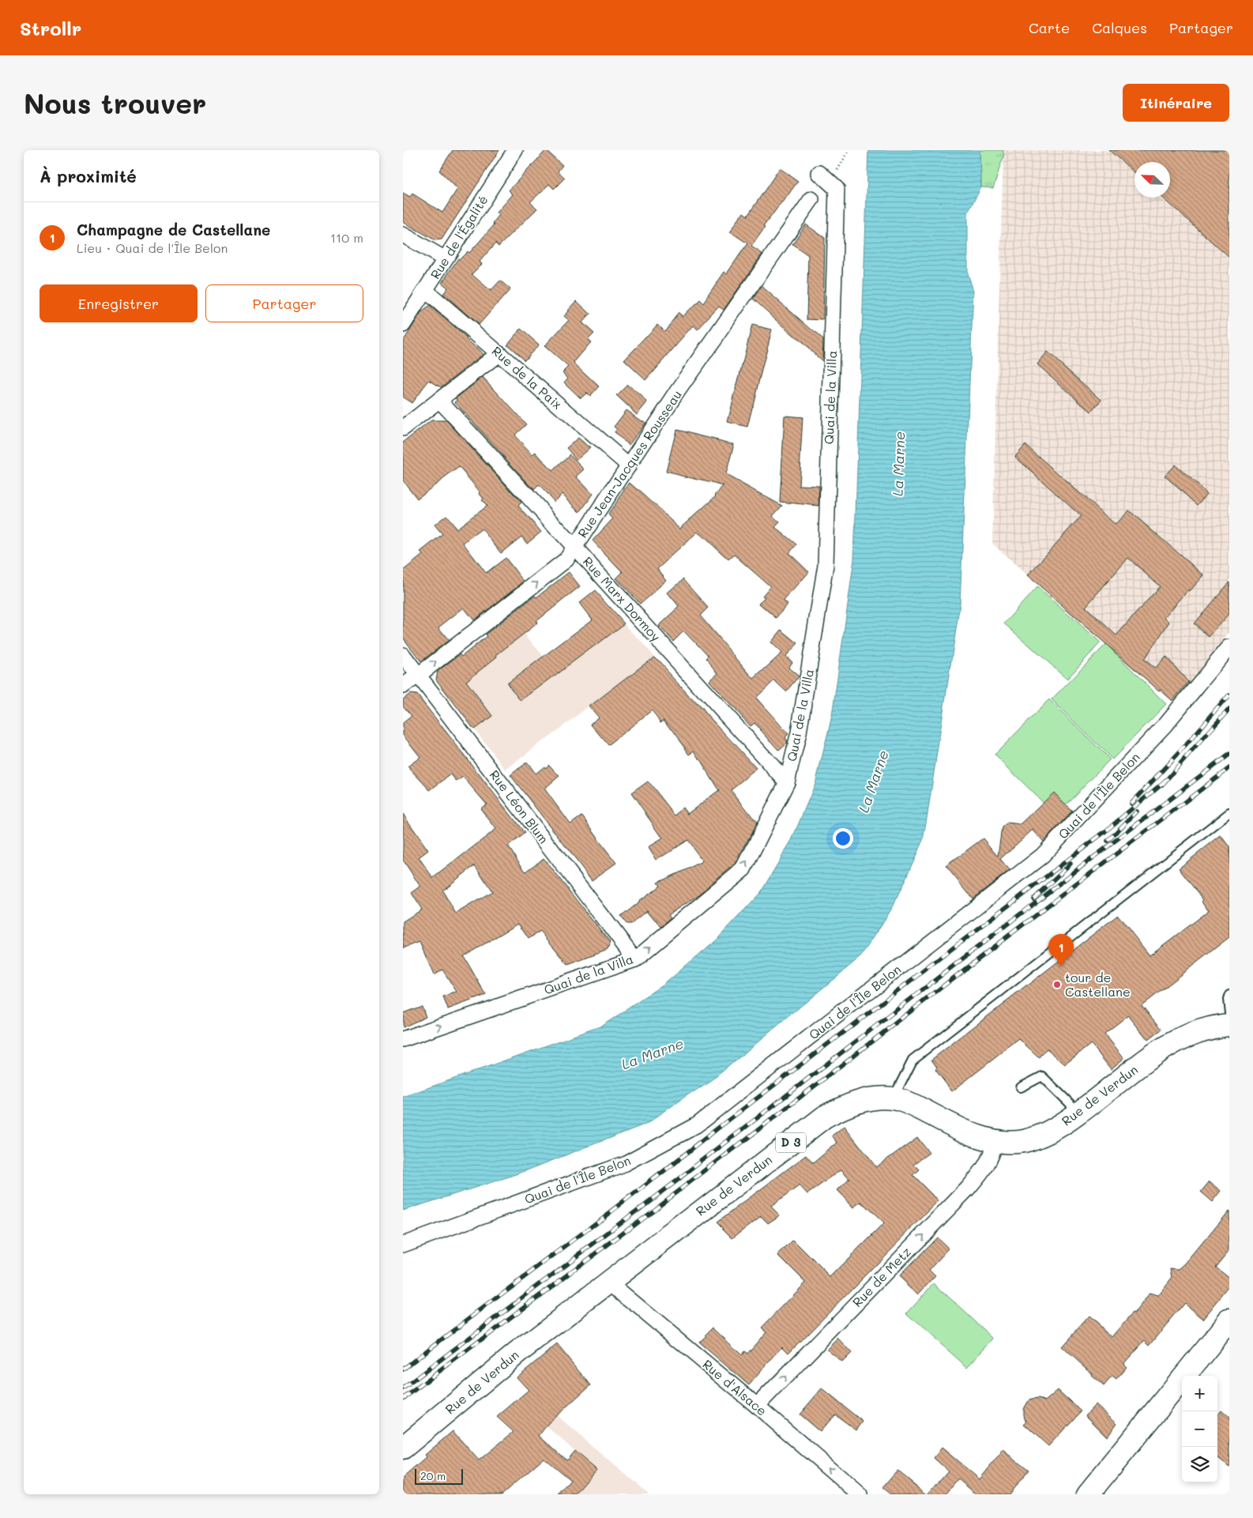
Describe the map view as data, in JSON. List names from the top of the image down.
{
  "streets": {
    "main road": ["Rue de Verdun", "D 3"],
    "street": [
      "Rue de l'Égalité",
      "Rue de la Paix",
      "Quai de la Villa",
      "Rue Jean-Jacques Rousseau",
      "Rue Marx Dormoy",
      "Quai de l'Île Belon",
      "Rue Léon Blum",
      "Rue de Metz",
      "Rue d'Alsace"
    ]
  },
  "crossings": [
    ["Rue de l'Égalité", "Rue de la Paix"],
    ["Rue de la Paix", "Rue Jean-Jacques Rousseau"],
    ["Quai de la Villa", "Rue Marx Dormoy"],
    ["Quai de la Villa", "Rue Léon Blum"],
    ["Rue Jean-Jacques Rousseau", "Rue Marx Dormoy"],
    ["Rue Jean-Jacques Rousseau", "Rue Léon Blum"],
    ["Rue de Verdun", "Rue de Metz"],
    ["Rue de Verdun", "Rue d'Alsace"],
    ["Rue de Metz", "Rue d'Alsace"]
  ],
  "one_way": ["Quai de la Villa", "Rue de Metz", "Rue d'Alsace"],
  "water": ["La Marne"],
  "places": ["tour de Castellane"],
  "scale_bar": "20 m",
  "north": "top left",
  "page": {
    "header": "Strollr",
    "nav": ["Carte", "Calques", "Partager"],
    "buttons": [
      "Itinéraire",
      ["Enregistrer", "Partager"]
    ],
    "title": "Nous trouver",
    "heading": "À proximité",
    "list": [
      {
        "mark": "1",
        "name": "Champagne de Castellane",
        "note": "Lieu · Quai de l'Île Belon",
        "value": "110 m"
      }
    ],
    "pins": "1",
    "map_buttons": ["+", "−"],
    "scale": "20 m"
  }
}
